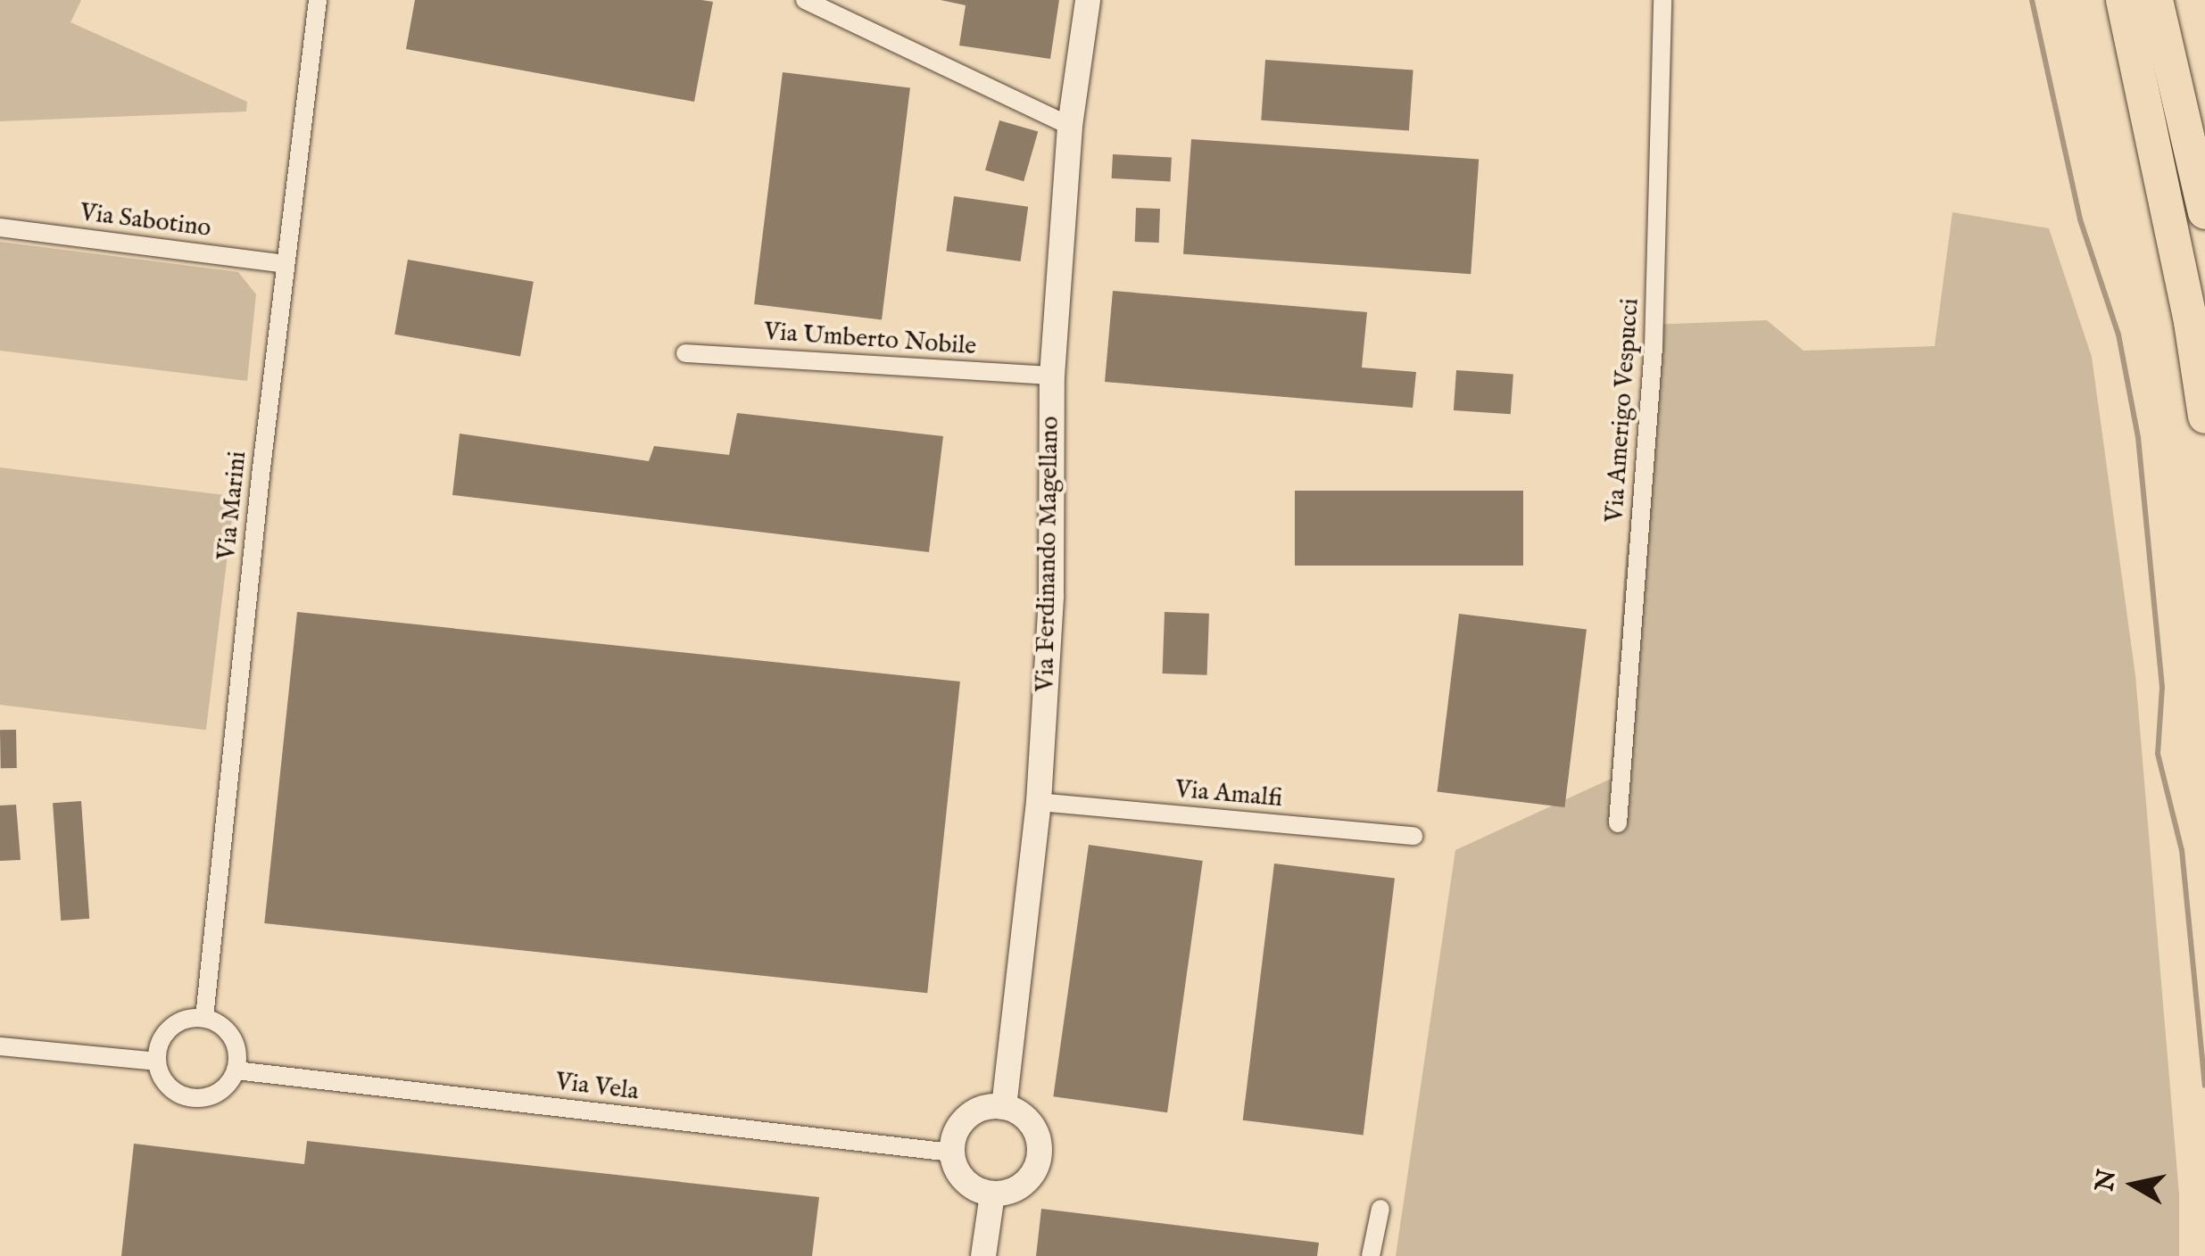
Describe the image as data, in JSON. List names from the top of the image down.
{
  "streets": {
    "street": [
      "Via Sabotino",
      "Via Umberto Nobile",
      "Via Amerigo Vespucci",
      "Via Marini",
      "Via Ferdinando Magellano",
      "Via Amalfi",
      "Via Vela"
    ]
  },
  "crossings": [
    ["Via Sabotino", "Via Marini"],
    ["Via Umberto Nobile", "Via Ferdinando Magellano"],
    ["Via Marini", "Via Vela"],
    ["Via Ferdinando Magellano", "Via Amalfi"],
    ["Via Ferdinando Magellano", "Via Vela"]
  ],
  "north": "left"
}
